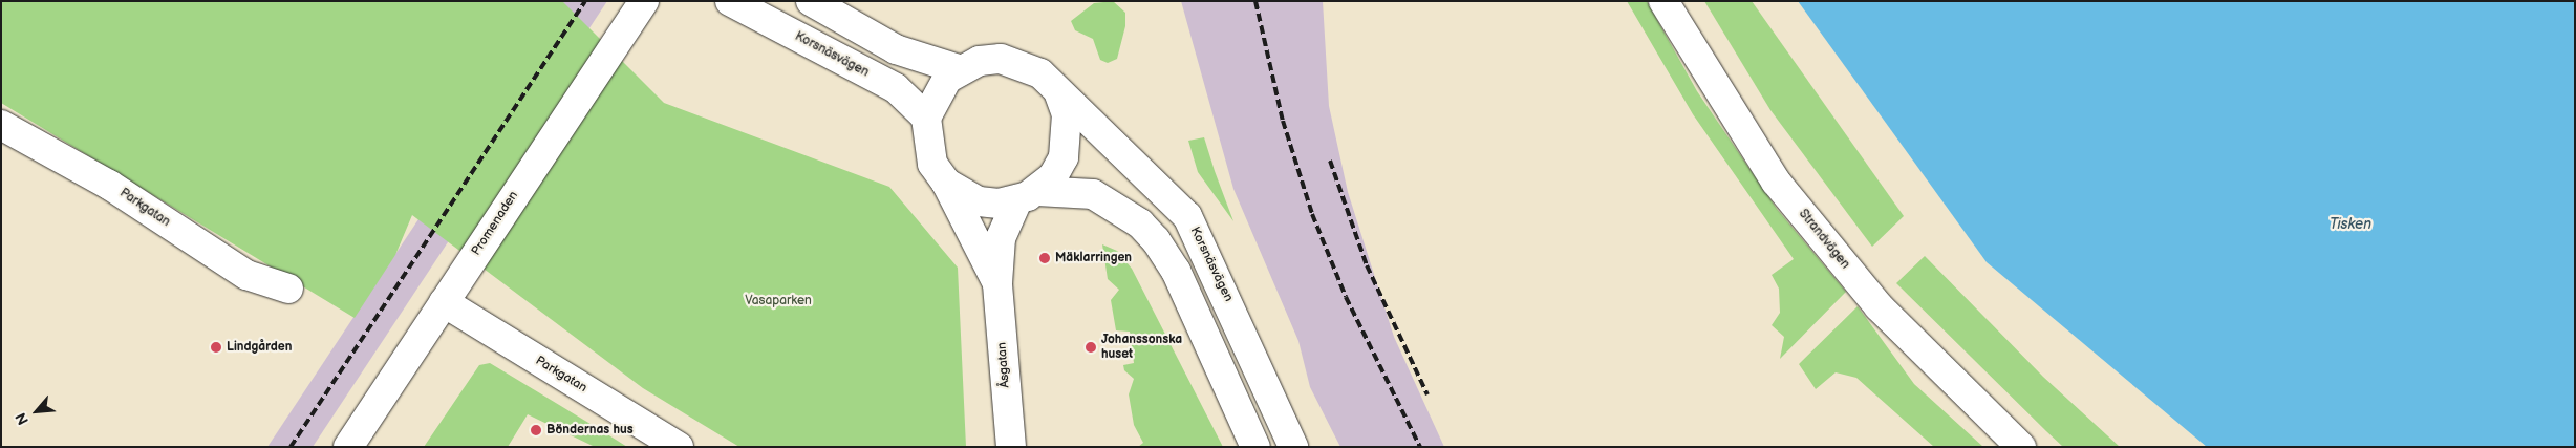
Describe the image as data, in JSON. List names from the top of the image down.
{
  "streets": {
    "street": [
      "Korsnäsvägen",
      "Parkgatan",
      "Promenaden",
      "Strandvägen",
      "Åsgatan"
    ]
  },
  "crossings": [
    ["Korsnäsvägen", "Åsgatan"],
    ["Parkgatan", "Promenaden"]
  ],
  "water": ["Tisken"],
  "parks": ["Vasaparken"],
  "places": [
    "Mäklarringen",
    "Lindgården",
    "Johanssonska huset",
    "Böndernas hus"
  ],
  "north": "bottom left"
}
